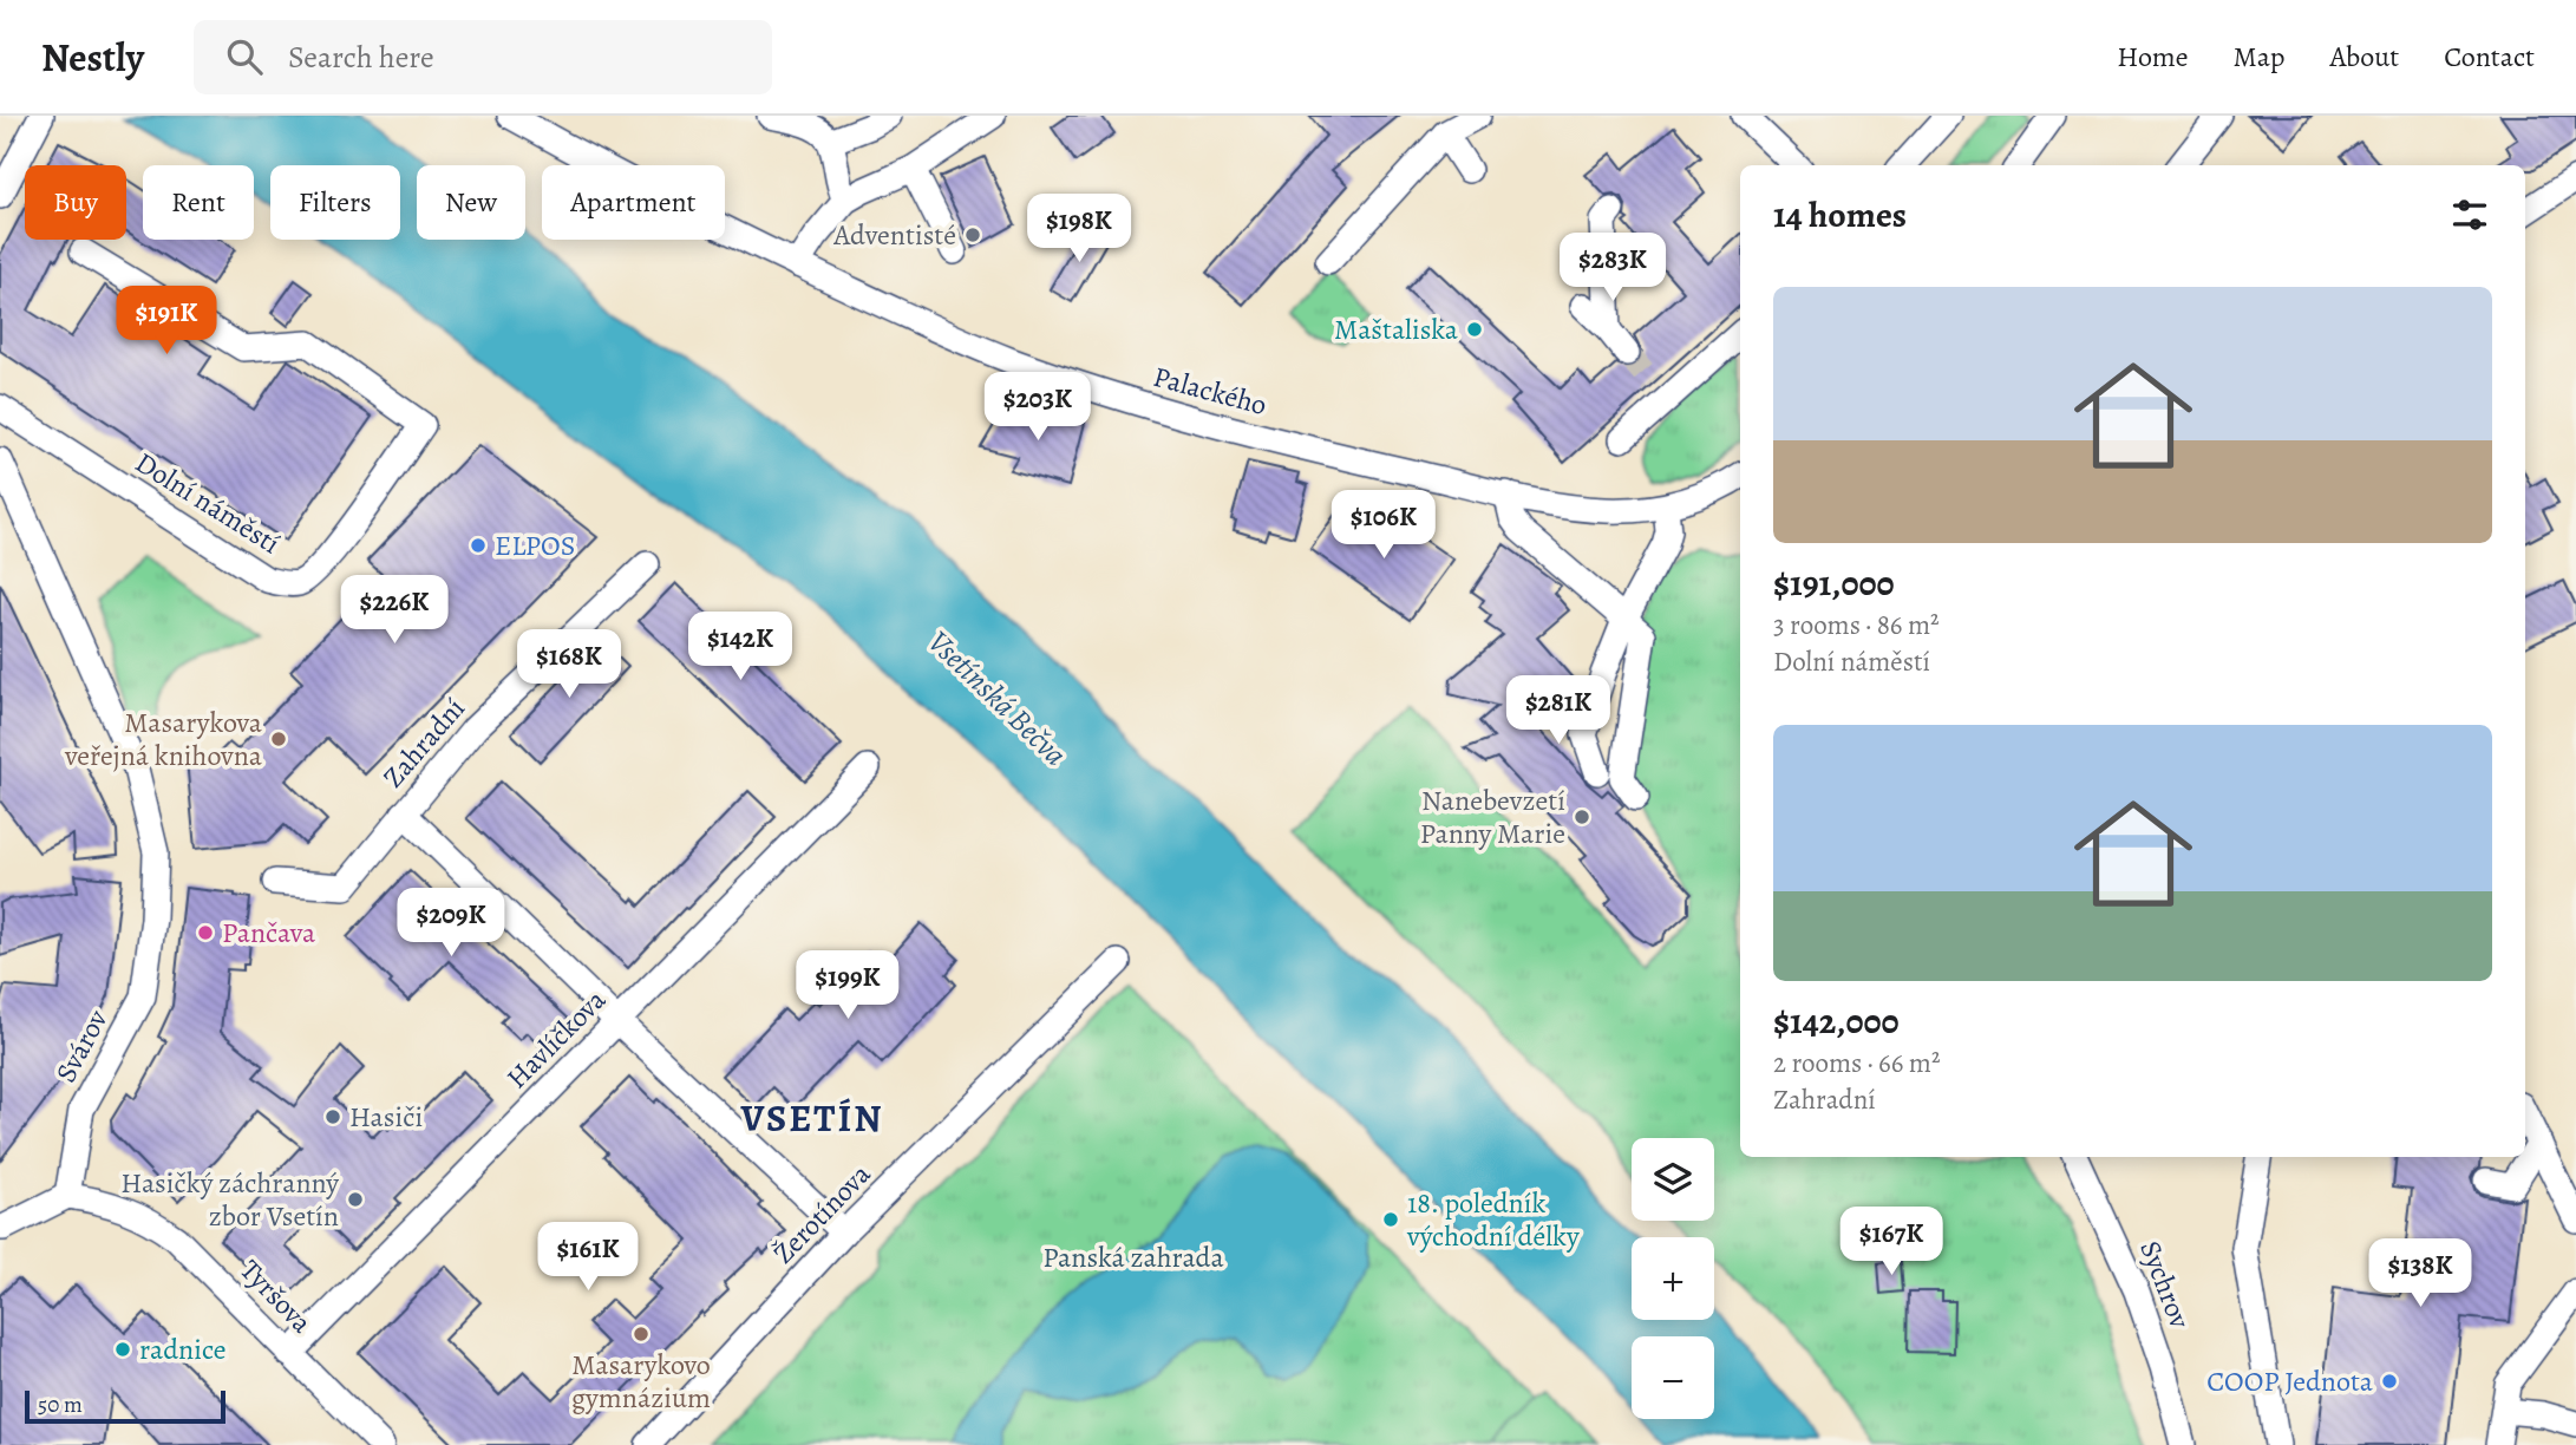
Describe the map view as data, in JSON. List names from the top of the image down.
{
  "streets": {
    "street": [
      "Palackého",
      "Dolní náměstí",
      "Zahradní",
      "Havlíčkova",
      "Svárov",
      "Žerotínova",
      "Sychrov",
      "Tyršova"
    ]
  },
  "crossings": [
    ["Havlíčkova", "Tyršova"],
    ["Svárov", "Tyršova"]
  ],
  "districts": ["VSETÍN"],
  "water": ["Vsetínská Bečva"],
  "parks": ["Panská zahrada"],
  "places": [
    "Adventisté",
    "Maštaliska",
    "ELPOS",
    "Masarykova veřejná knihovna",
    "Nanebevzetí Panny Marie",
    "Pančava",
    "Hasiči",
    "Hasičký záchranný zbor Vsetín",
    "18. poledník východní délky",
    "Masarykovo gymnázium",
    "radnice",
    "COOP Jednota"
  ],
  "scale_bar": "50 m",
  "page": {
    "header": "Nestly",
    "search": "Search here",
    "nav": [
      "Home",
      "Map",
      "About",
      "Contact"
    ],
    "chip": [
      "Buy",
      "Rent",
      "Filters",
      "New",
      "Apartment"
    ],
    "heading": "14 homes",
    "price": [
      "$198K",
      "$283K",
      "$191K",
      "$203K",
      "$106K",
      "$226K",
      "$142K",
      "$168K",
      "$281K",
      "$209K",
      "$199K",
      "$167K",
      "$161K",
      "$138K"
    ],
    "list": [
      {
        "name": "$191,000",
        "note": "3 rooms · 86 m² · Dolní náměstí"
      },
      {
        "name": "$142,000",
        "note": "2 rooms · 66 m² · Zahradní"
      }
    ],
    "map_buttons": ["+", "−"],
    "scale": "50 m"
  }
}
